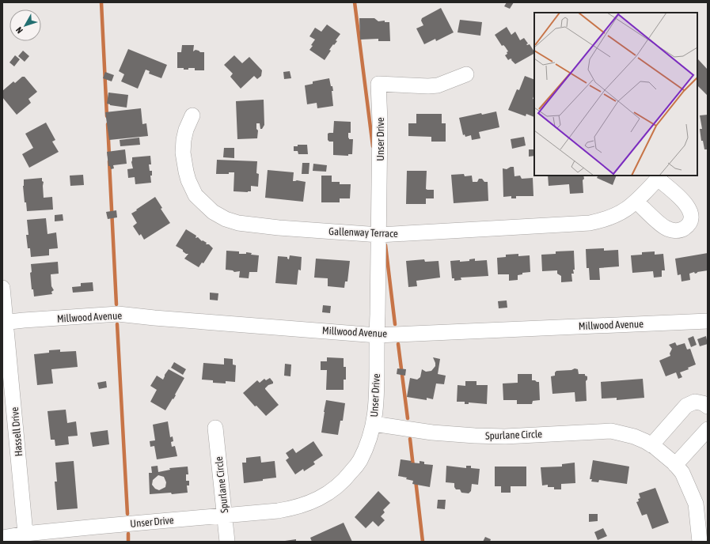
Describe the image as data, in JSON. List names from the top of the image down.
{
  "streets": {
    "street": [
      "Unser Drive",
      "Gallenway Terrace",
      "Millwood Avenue",
      "Hassell Drive",
      "Spurlane Circle"
    ]
  },
  "crossings": [
    ["Unser Drive", "Gallenway Terrace"],
    ["Unser Drive", "Millwood Avenue"],
    ["Unser Drive", "Hassell Drive"],
    ["Unser Drive", "Spurlane Circle"],
    ["Millwood Avenue", "Hassell Drive"]
  ],
  "north": "bottom left"
}
